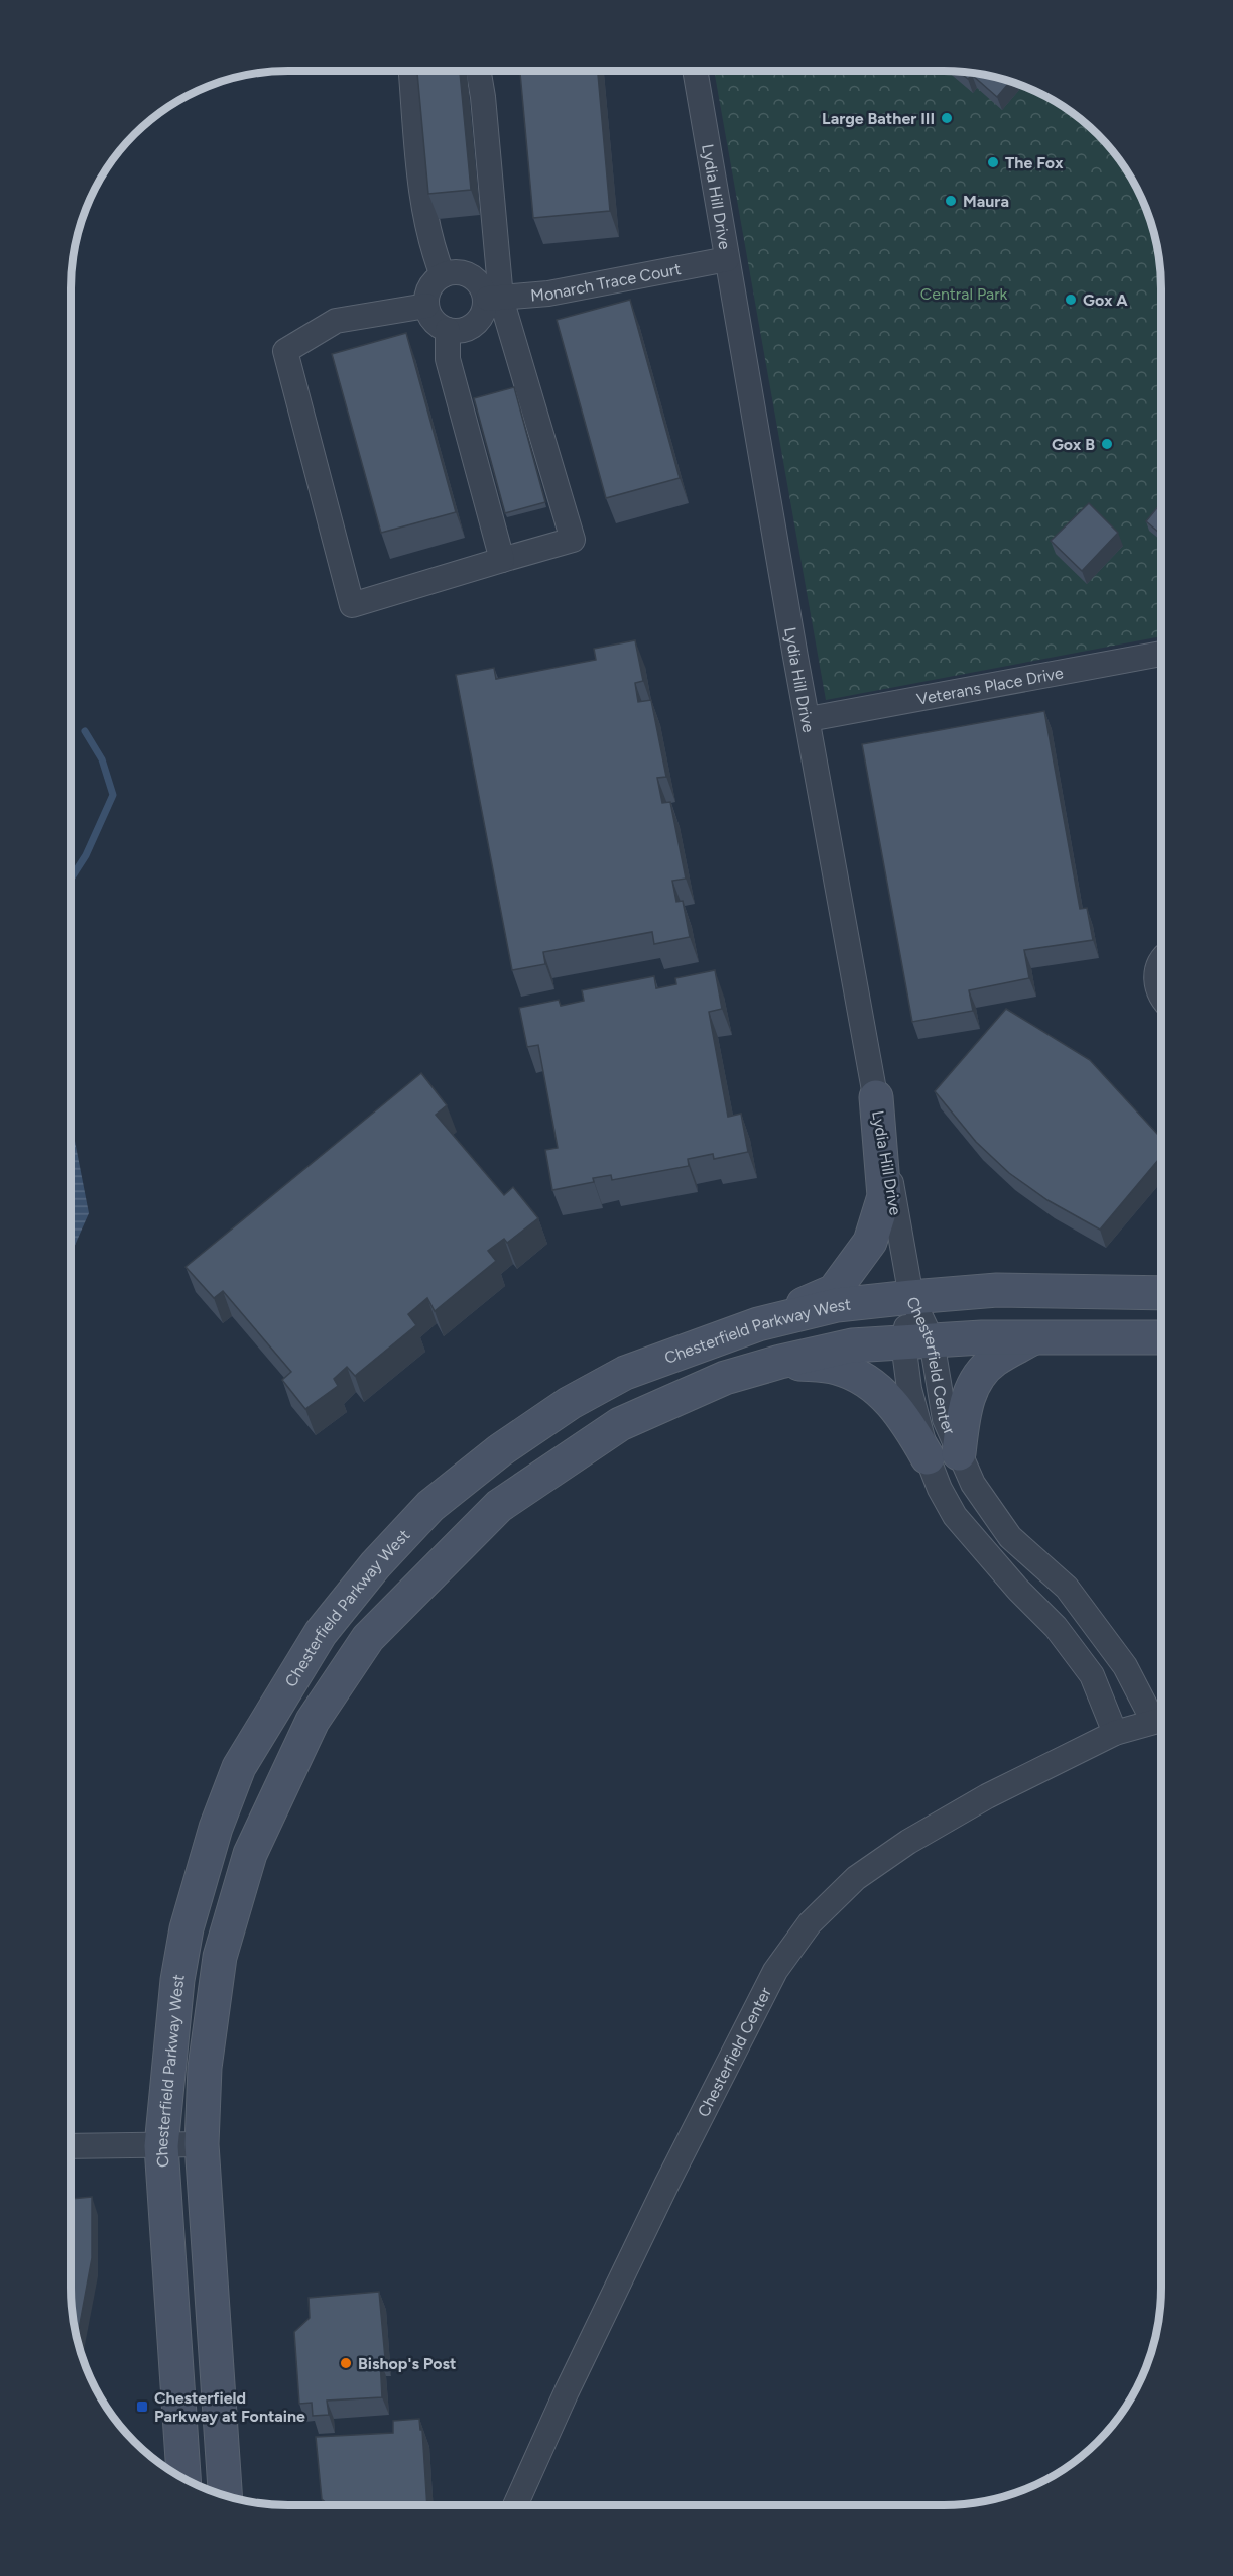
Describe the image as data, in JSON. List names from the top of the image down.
{
  "streets": {
    "street": [
      "Lydia Hill Drive",
      "Monarch Trace Court",
      "Veterans Place Drive",
      "Chesterfield Parkway West",
      "Chesterfield Center"
    ]
  },
  "crossings": [
    ["Lydia Hill Drive", "Monarch Trace Court"],
    ["Lydia Hill Drive", "Veterans Place Drive"],
    ["Lydia Hill Drive", "Chesterfield Parkway West"],
    ["Lydia Hill Drive", "Chesterfield Center"],
    ["Chesterfield Parkway West", "Chesterfield Center"]
  ],
  "parks": ["Central Park"],
  "places": {
    "other": [
      "Large Bather III",
      "The Fox",
      "Maura",
      "Gox A",
      "Gox B",
      "Bishop's Post"
    ],
    "transit": ["Chesterfield Parkway at Fontaine"]
  }
}
